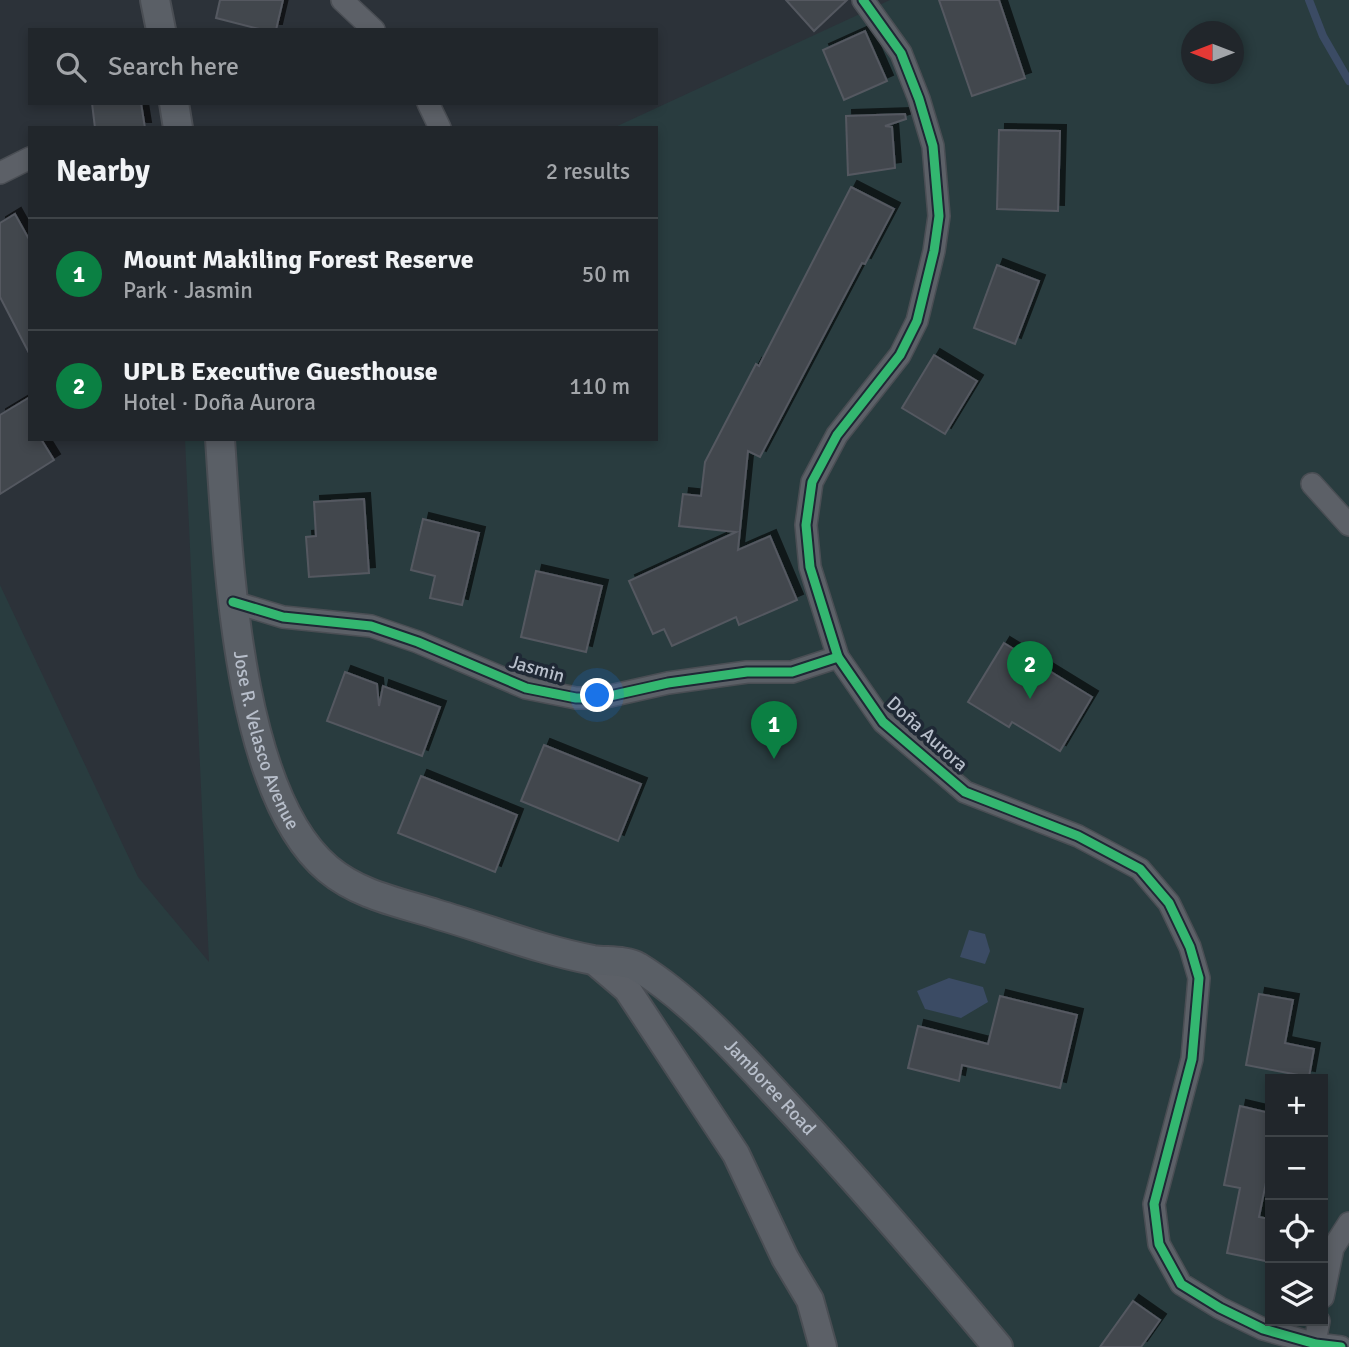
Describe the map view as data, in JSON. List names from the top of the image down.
{
  "streets": {
    "main road": ["Jose R. Velasco Avenue", "Jamboree Road"],
    "street": ["Jasmin", "Doña Aurora"]
  },
  "crossings": [
    ["Jasmin", "Doña Aurora"],
    ["Jasmin", "Jose R. Velasco Avenue"],
    ["Jose R. Velasco Avenue", "Jamboree Road"]
  ],
  "north": "left",
  "page": {
    "search": "Search here",
    "heading": ["Nearby", "2 results"],
    "list": [
      {
        "mark": "1",
        "name": "Mount Makiling Forest Reserve",
        "note": "Park · Jasmin",
        "value": "50 m"
      },
      {
        "mark": "2",
        "name": "UPLB Executive Guesthouse",
        "note": "Hotel · Doña Aurora",
        "value": "110 m"
      }
    ],
    "pins": ["2", "1"],
    "map_buttons": ["+", "−"]
  }
}
